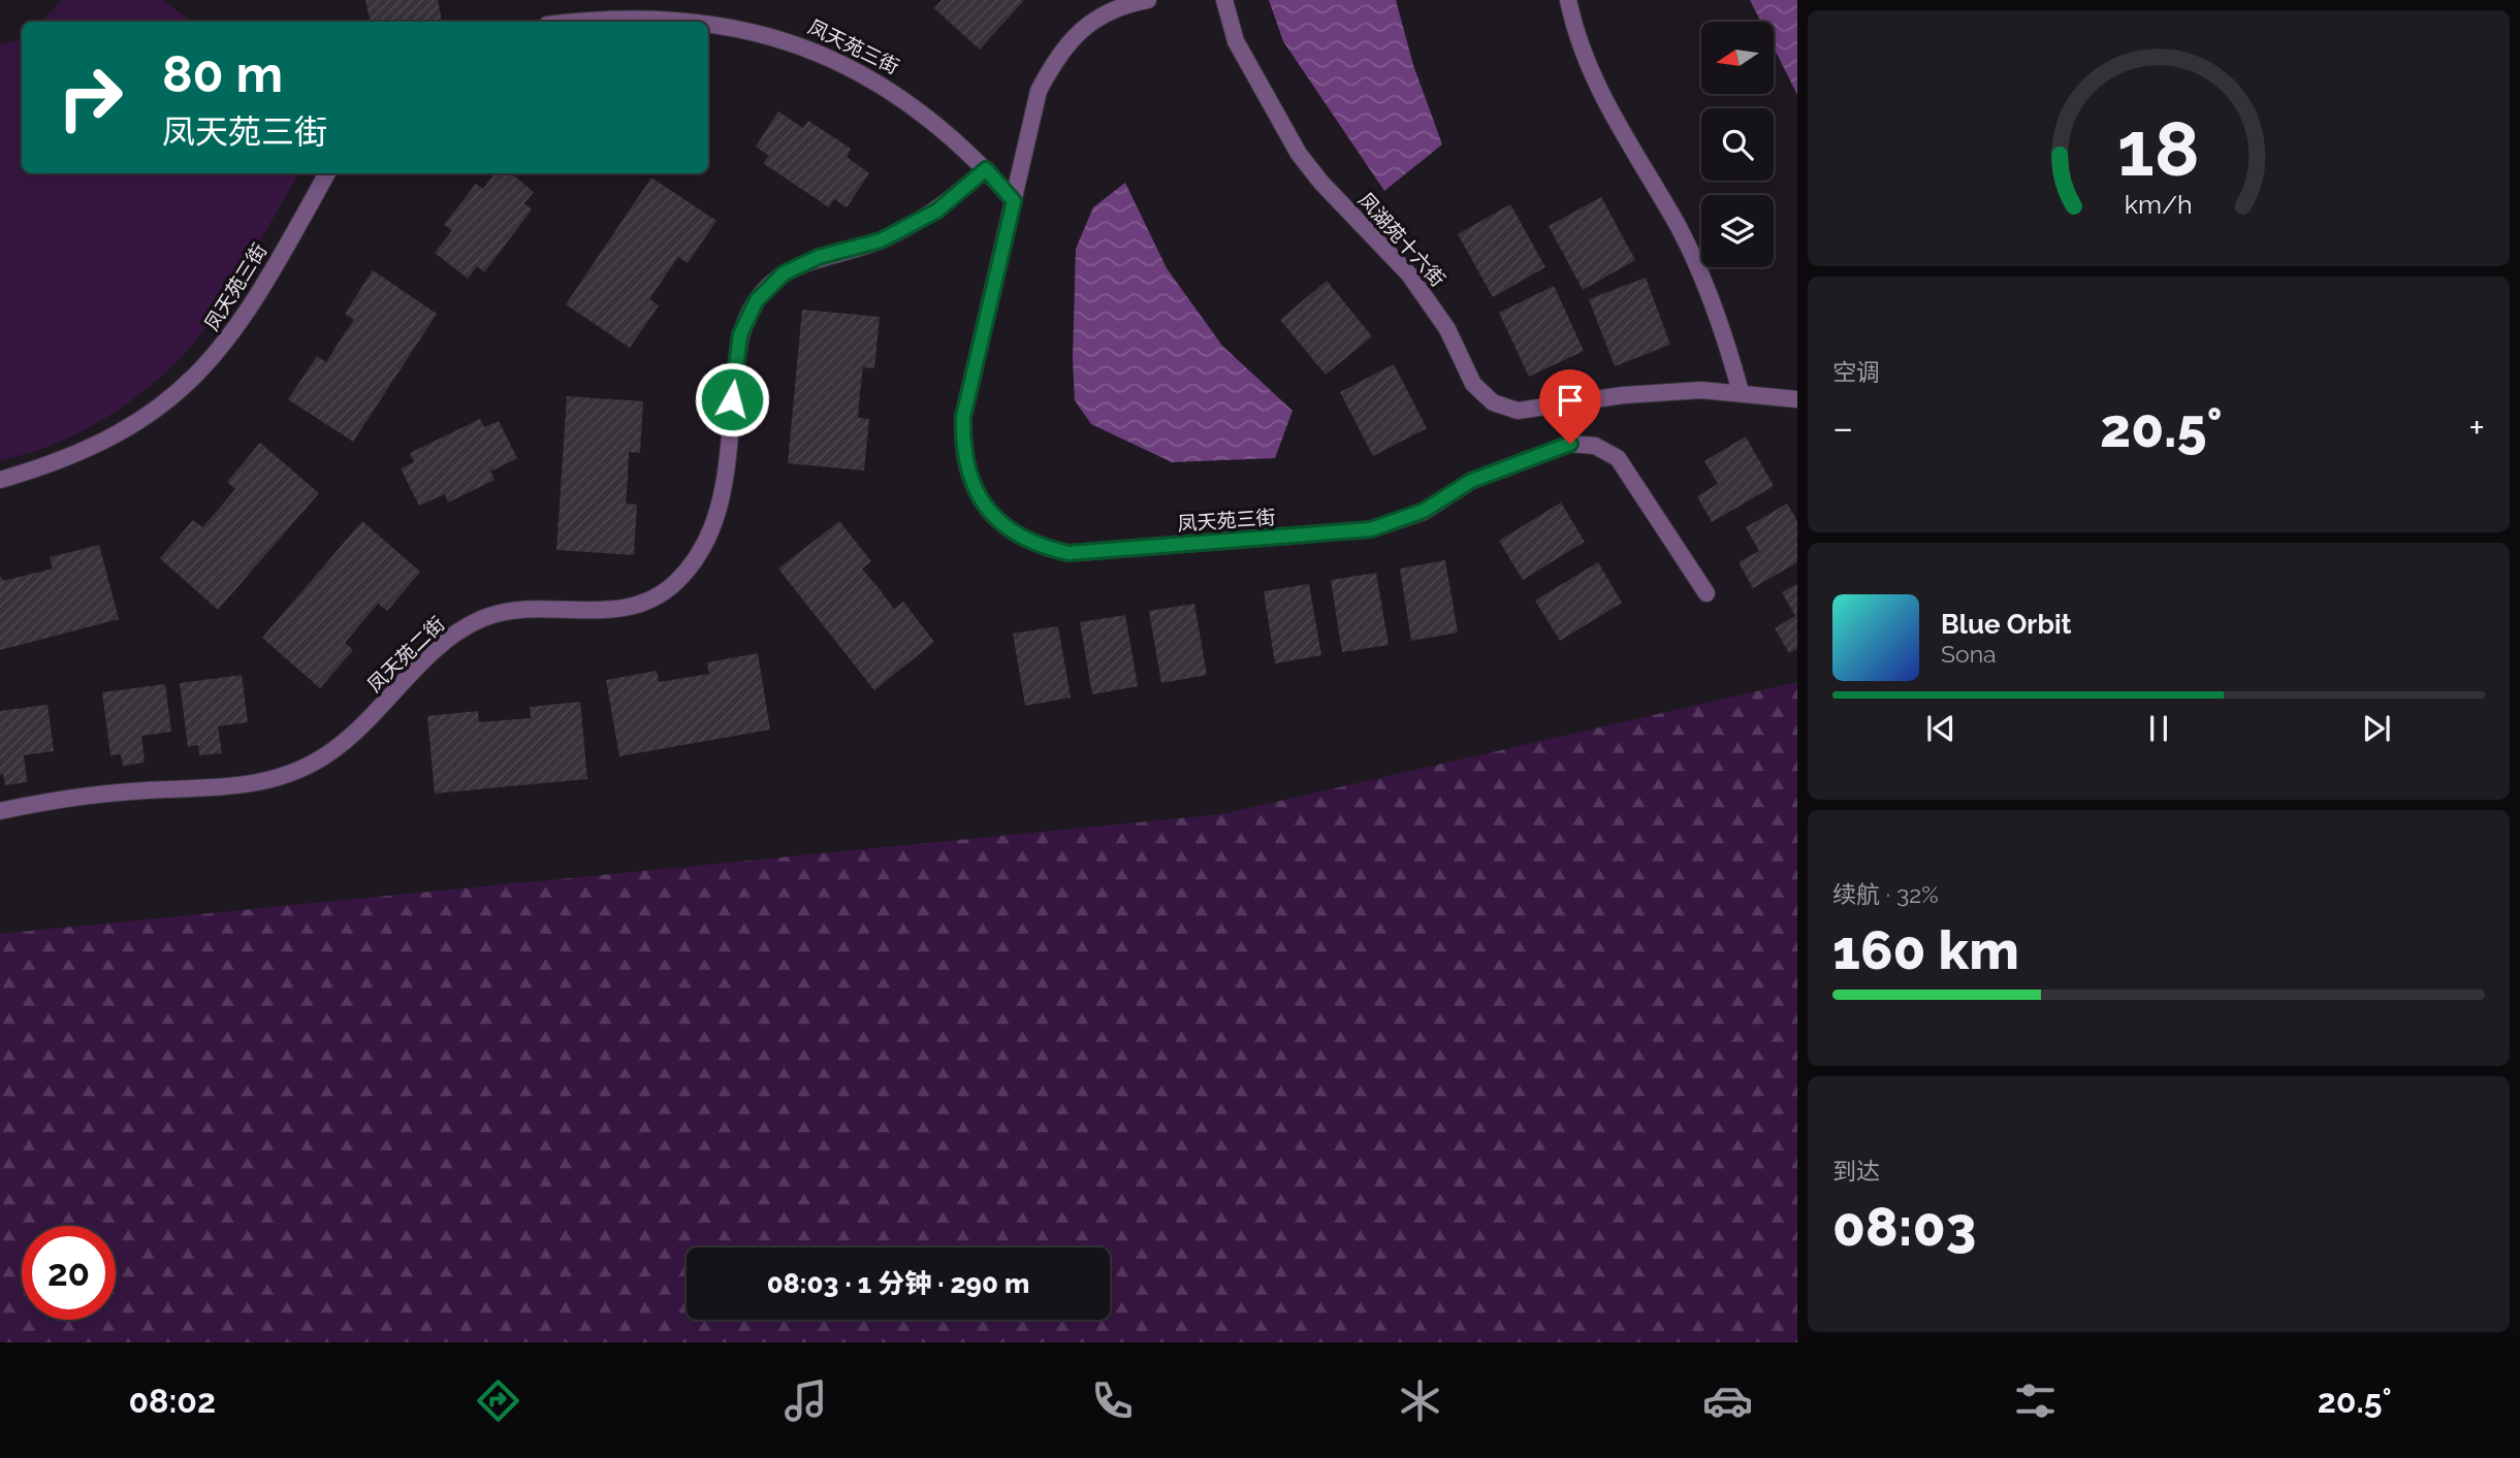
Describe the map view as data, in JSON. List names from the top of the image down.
{
  "streets": {
    "lane": ["凤天苑三街", "凤湖苑十六街", "凤天苑二街"]
  },
  "crossings": [
    ["凤天苑三街", "凤天苑二街"]
  ],
  "north": "left",
  "page": {
    "turn": ["80 m", "凤天苑三街"],
    "tile": [
      "空调",
      ["续航 · 32%", "160 km"],
      ["到达", "08:03"]
    ],
    "heat": ["−", "20.5°", "+"],
    "song": ["Blue Orbit", "Sona"],
    "limit": "20",
    "trip": "08:03 · 1 分钟 · 290 m",
    "tabs": ["08:02", "20.5°"],
    "gauge": ["18", "km/h"]
  }
}
